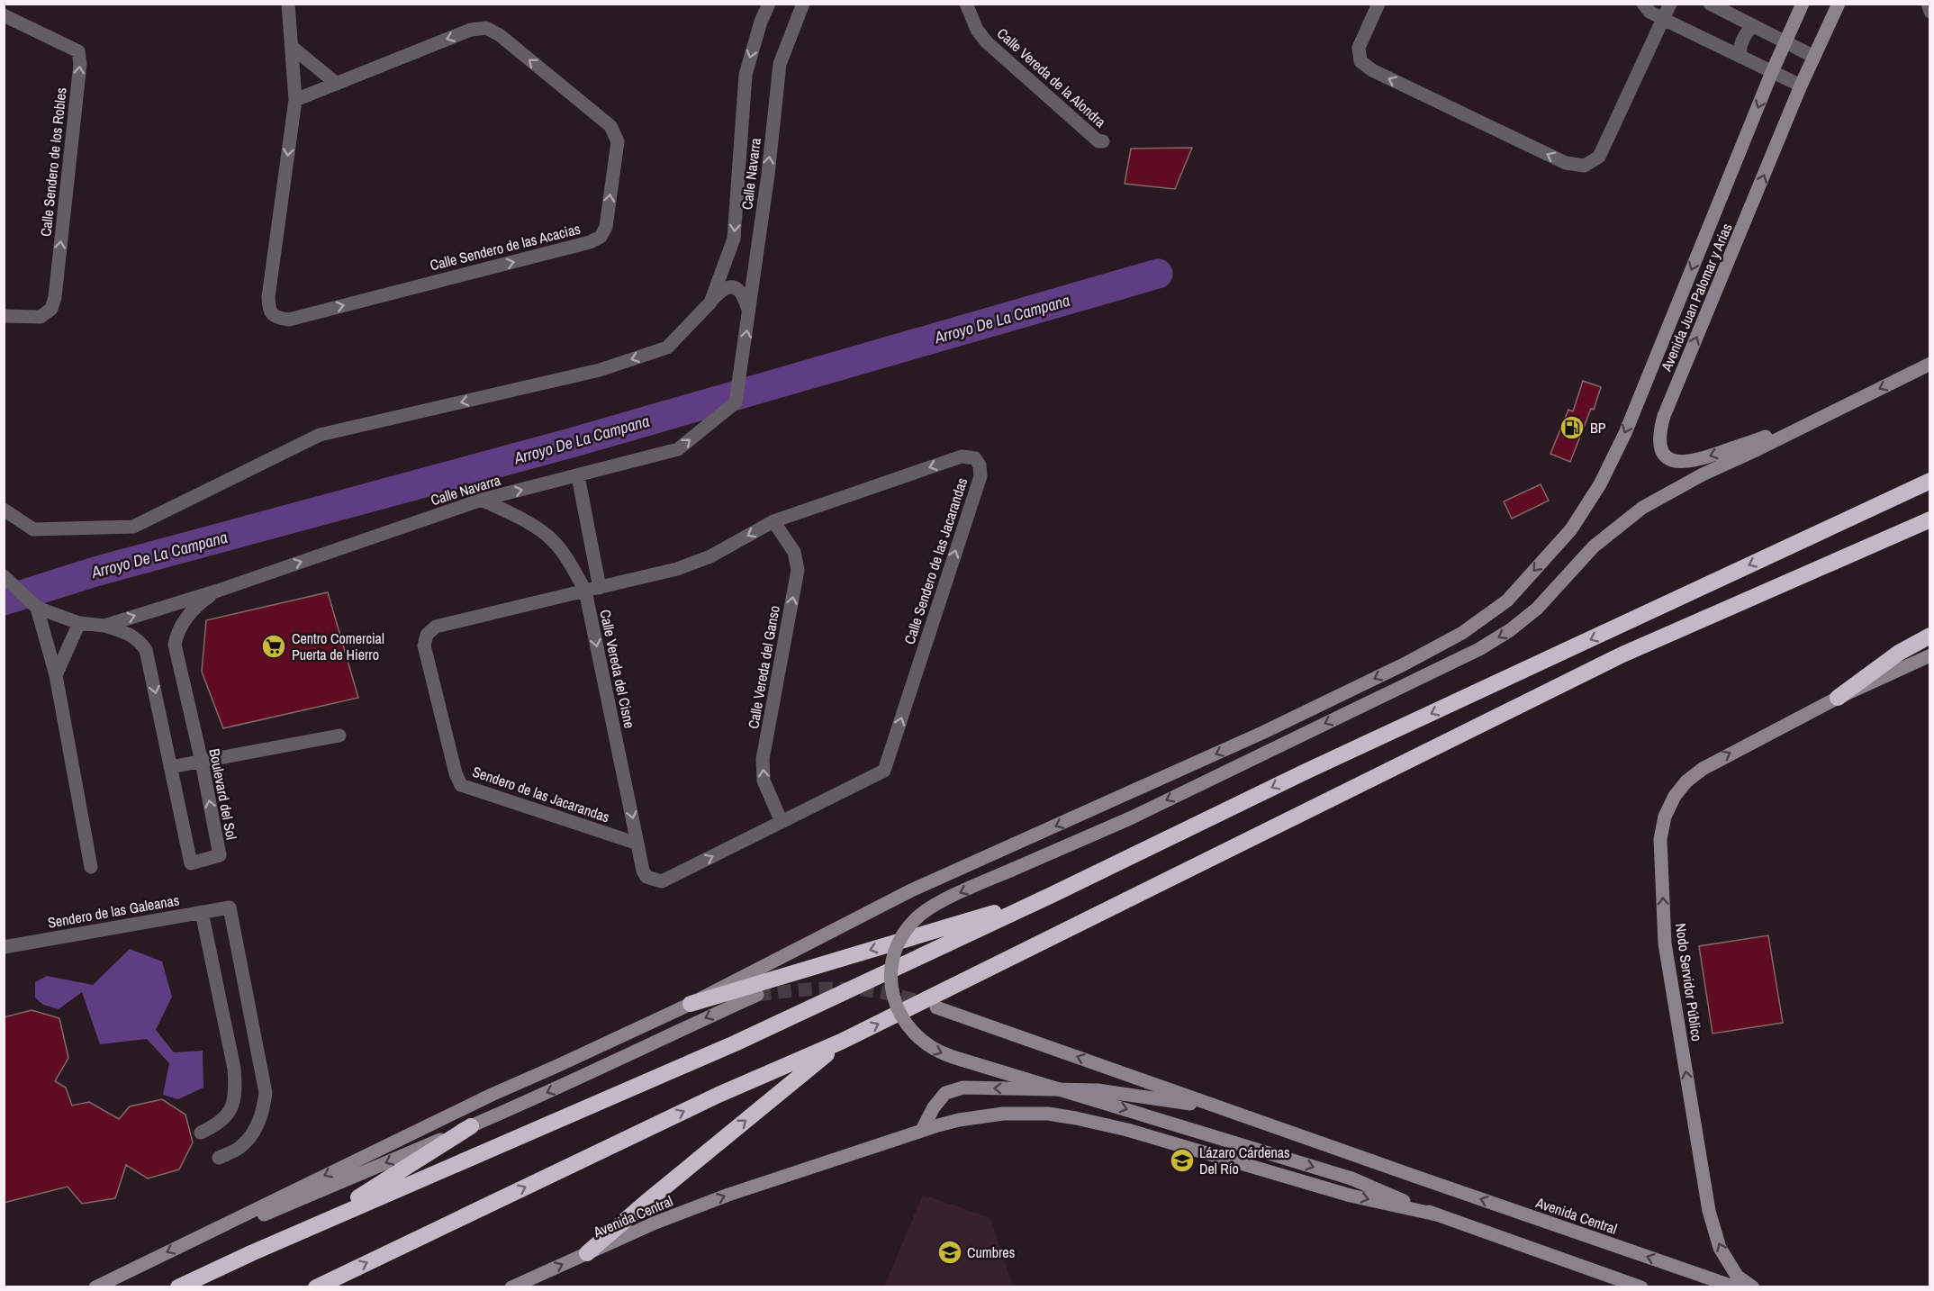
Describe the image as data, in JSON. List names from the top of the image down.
{
  "streets": {
    "main road": ["Avenida Juan Palomar y Arias", "Nodo Servidor Público", "Avenida Central"],
    "street": [
      "Calle Vereda de la Alondra",
      "Calle Sendero de los Robles",
      "Calle Navarra",
      "Calle Sendero de las Acacias",
      "Calle Sendero de las Jacarandas",
      "Calle Vereda del Ganso",
      "Calle Vereda del Cisne",
      "Boulevard del Sol",
      "Sendero de las Jacarandas",
      "Sendero de las Galeanas"
    ]
  },
  "crossings": [
    ["Calle Navarra", "Calle Vereda del Cisne"],
    ["Calle Navarra", "Boulevard del Sol"],
    ["Calle Sendero de las Jacarandas", "Calle Vereda del Ganso"],
    ["Calle Sendero de las Jacarandas", "Calle Vereda del Cisne"],
    ["Calle Sendero de las Jacarandas", "Sendero de las Jacarandas"],
    ["Calle Vereda del Cisne", "Sendero de las Jacarandas"]
  ],
  "one_way": ["Calle Vereda del Ganso", "Calle Vereda del Cisne", "Nodo Servidor Público"],
  "water": ["Arroyo De La Campana"],
  "places": {
    "fuel station": ["BP"],
    "supermarket": ["Centro Comercial Puerta de Hierro"],
    "school or university": ["Lázaro Cárdenas Del Río", "Cumbres"]
  }
}
